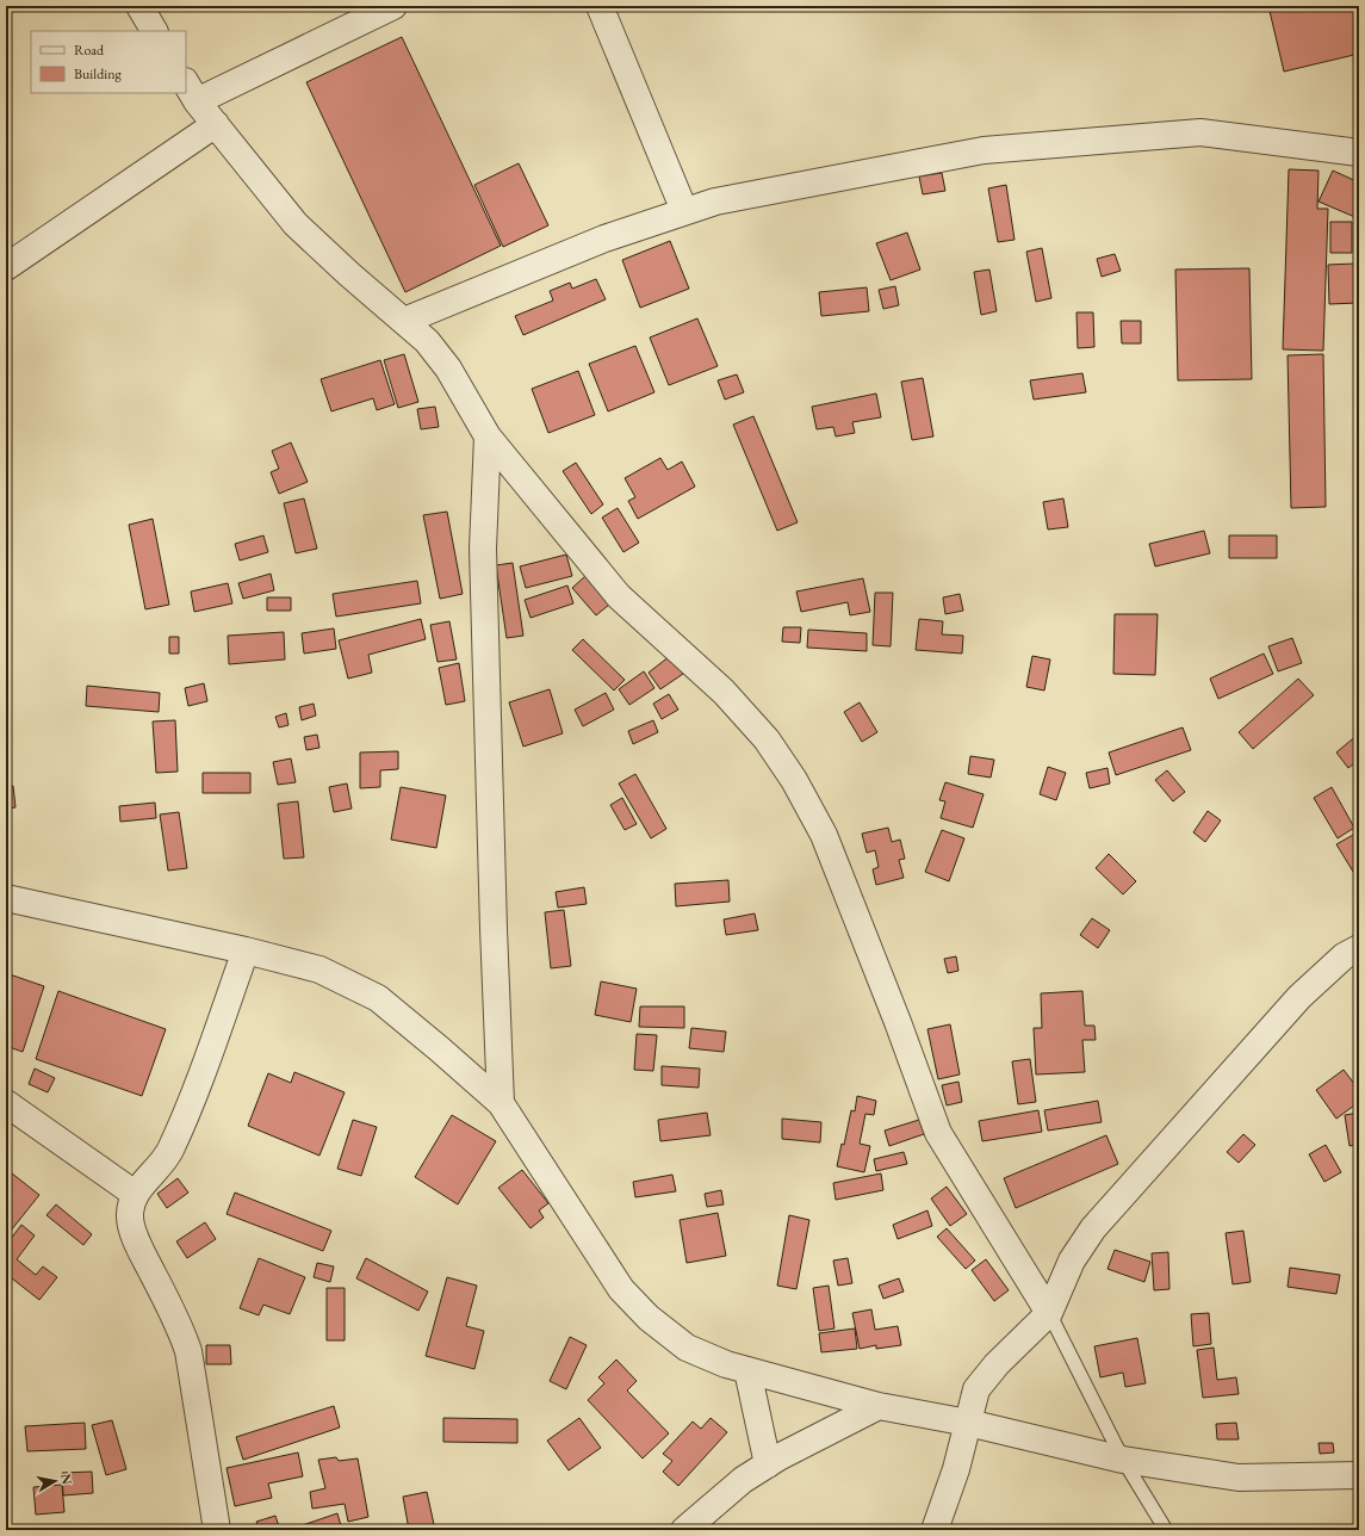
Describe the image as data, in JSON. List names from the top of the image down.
{
  "legend": ["Road", "Building"],
  "north": "right"
}
